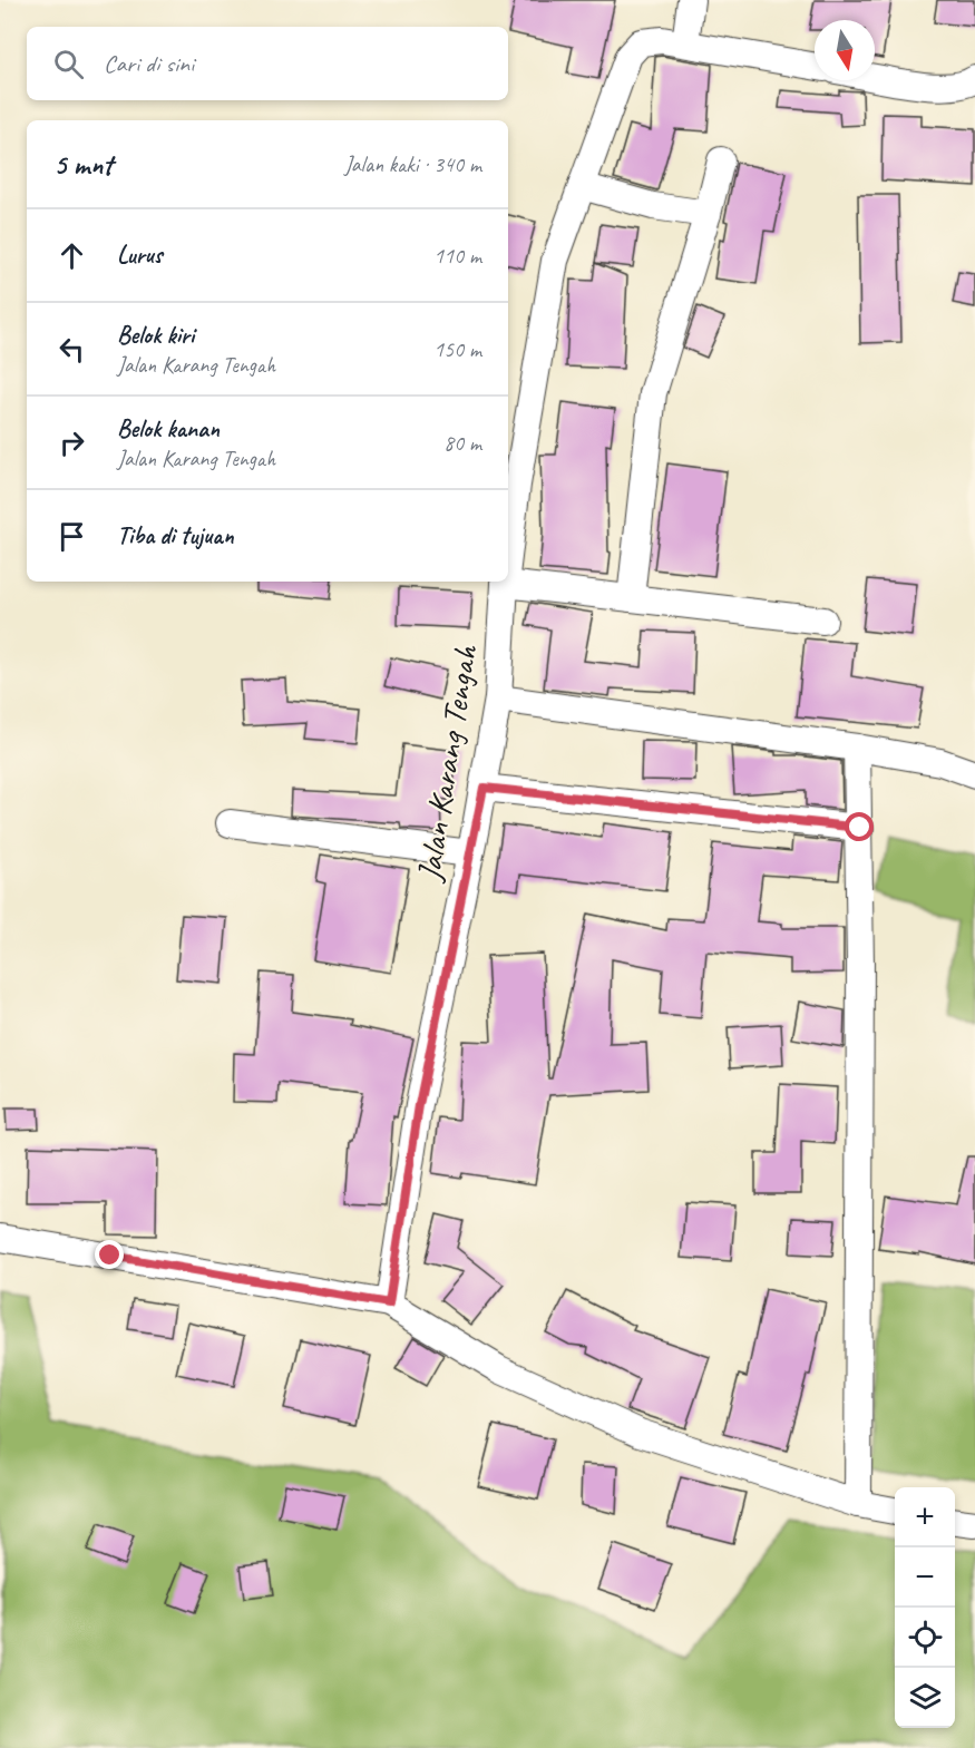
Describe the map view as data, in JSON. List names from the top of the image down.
{
  "streets": {
    "street": ["Jalan Karang Tengah"]
  },
  "north": "bottom",
  "page": {
    "search": "Cari di sini",
    "heading": ["5 mnt", "Jalan kaki · 340 m"],
    "list": [
      ["Lurus", "110 m"],
      ["Belok kiri", "Jalan Karang Tengah", "150 m"],
      ["Belok kanan", "Jalan Karang Tengah", "80 m"],
      "Tiba di tujuan"
    ],
    "map_buttons": ["+", "−"]
  }
}
